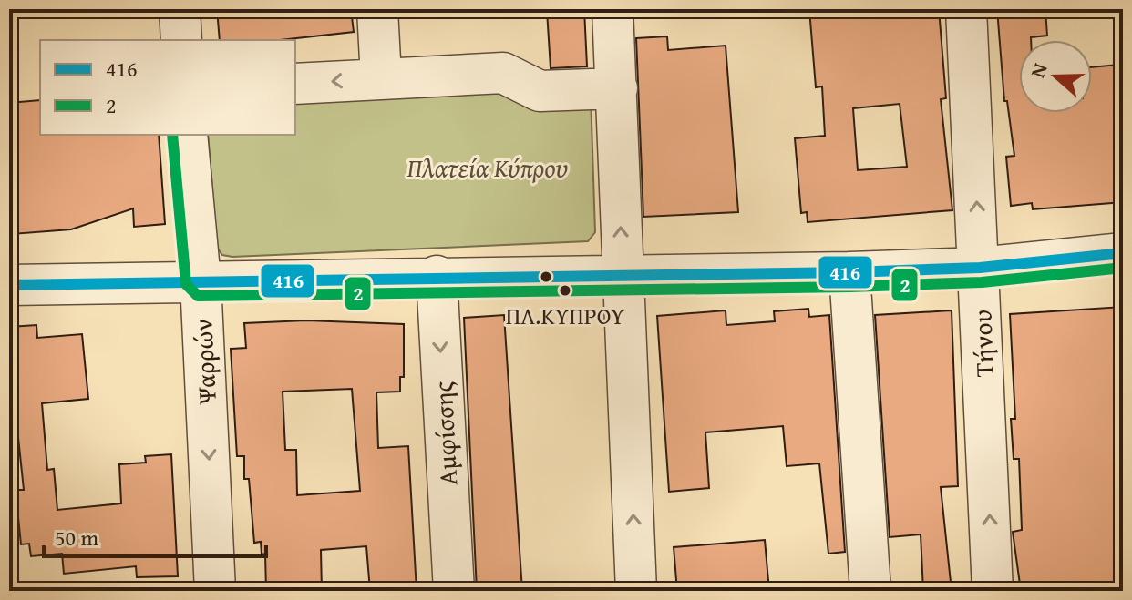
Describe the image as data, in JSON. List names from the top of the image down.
{
  "streets": {
    "street": ["Τήνου", "Ψαρρών", "Αμφίσσης"]
  },
  "one_way": ["Ψαρρών"],
  "parks": ["Πλατεία Κύπρου"],
  "places": ["ΠΛ.ΚΥΠΡΟΥ"],
  "lines": ["transit line 2", "transit line 416"],
  "legend": ["416", "2"],
  "scale_bar": "50 m",
  "north": "left"
}
